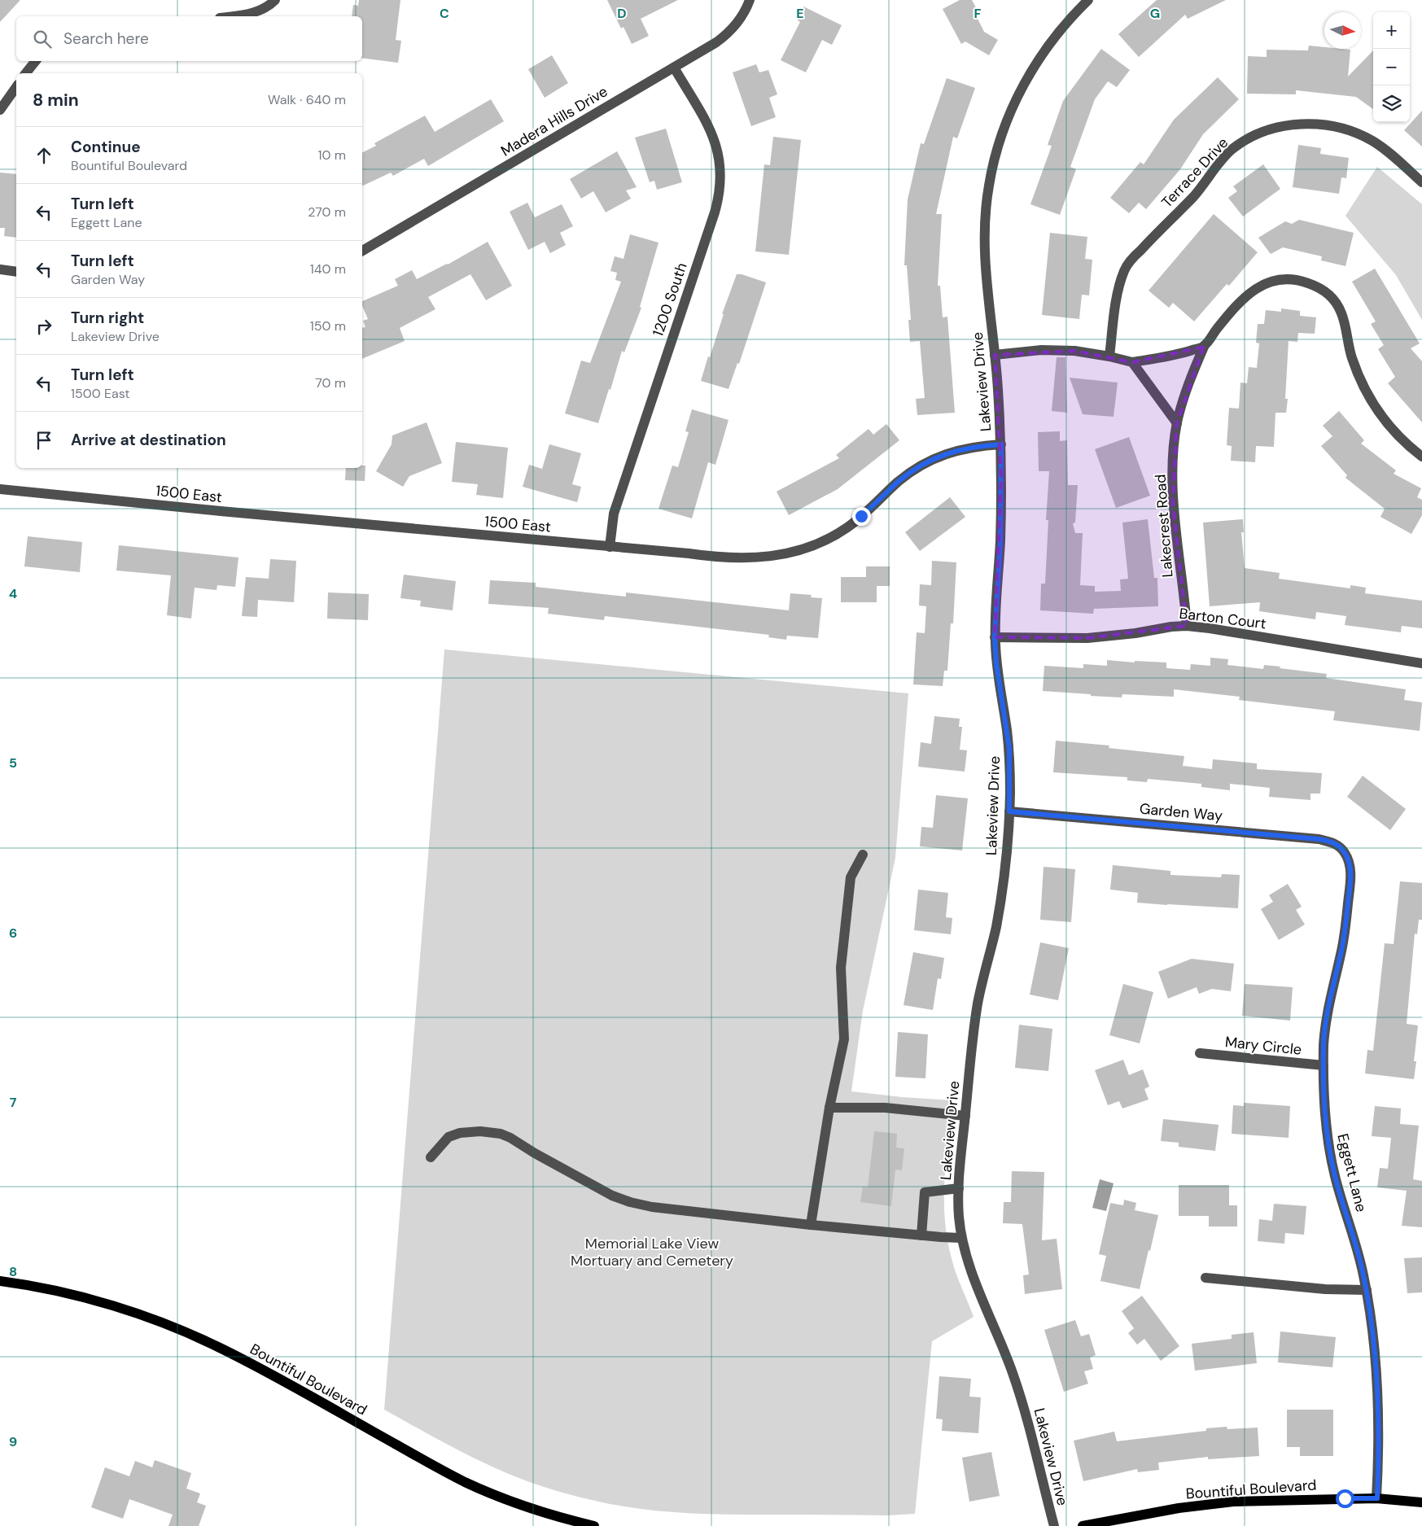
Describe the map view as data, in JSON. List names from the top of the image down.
{
  "streets": {
    "main road": ["Bountiful Boulevard"],
    "street": [
      "Madera Hills Drive",
      "Terrace Drive",
      "1200 South",
      "Lakeview Drive",
      "1500 East",
      "Lakecrest Road",
      "Barton Court",
      "Garden Way",
      "Mary Circle",
      "Eggett Lane"
    ]
  },
  "crossings": [
    ["Madera Hills Drive", "1200 South"],
    ["1200 South", "1500 East"],
    ["Lakeview Drive", "1500 East"],
    ["Lakeview Drive", "Barton Court"],
    ["Lakeview Drive", "Garden Way"],
    ["Lakecrest Road", "Barton Court"],
    ["Garden Way", "Eggett Lane"],
    ["Mary Circle", "Eggett Lane"],
    ["Eggett Lane", "Bountiful Boulevard"]
  ],
  "parks": ["Memorial Lake View Mortuary and Cemetery"],
  "north": "right",
  "page": {
    "map_buttons": ["+", "−"],
    "search": "Search here",
    "heading": ["8 min", "Walk · 640 m"],
    "list": [
      ["Continue", "Bountiful Boulevard", "10 m"],
      ["Turn left", "Eggett Lane", "270 m"],
      ["Turn left", "Garden Way", "140 m"],
      ["Turn right", "Lakeview Drive", "150 m"],
      ["Turn left", "1500 East", "70 m"],
      "Arrive at destination"
    ]
  },
  "grid": {
    "columns": [
      "C",
      "D",
      "E",
      "F",
      "G"
    ],
    "rows": [
      "4",
      "5",
      "6",
      "7",
      "8",
      "9"
    ]
  }
}
